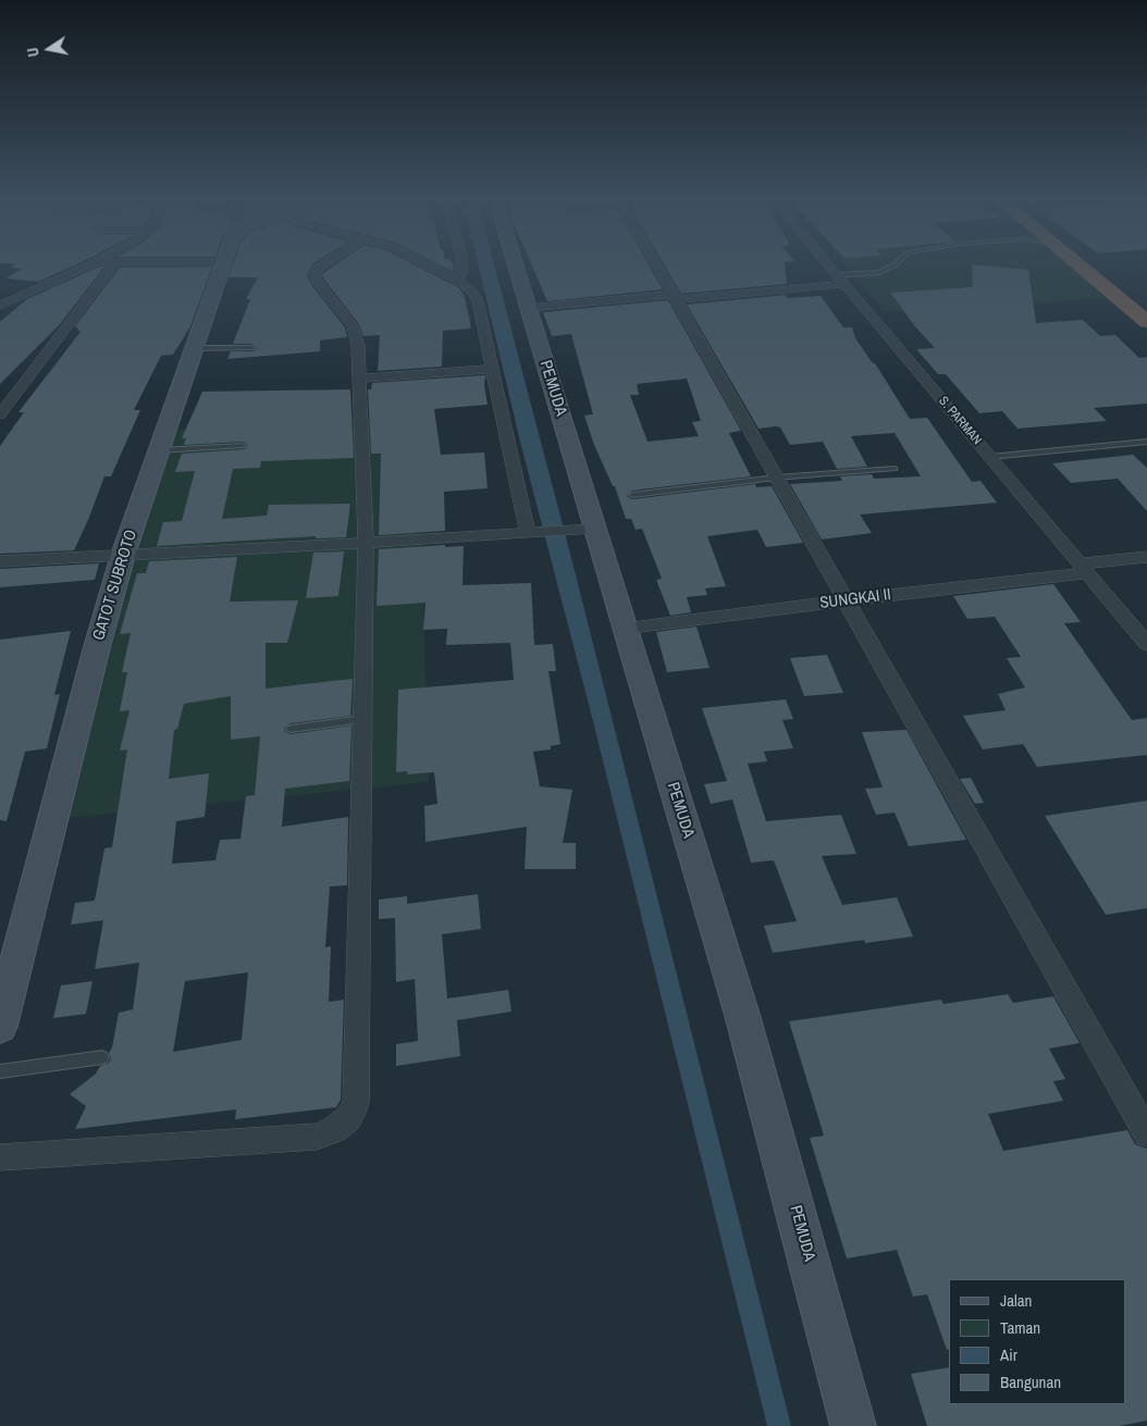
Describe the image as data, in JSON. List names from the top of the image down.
{
  "streets": {
    "street": [
      "PEMUDA",
      "S. PARMAN",
      "GATOT SUBROTO",
      "SUNGKAI II"
    ]
  },
  "crossings": [
    ["PEMUDA", "SUNGKAI II"],
    ["S. PARMAN", "SUNGKAI II"]
  ],
  "legend": [
    "Jalan",
    "Taman",
    "Air",
    "Bangunan"
  ],
  "north": "left"
}
